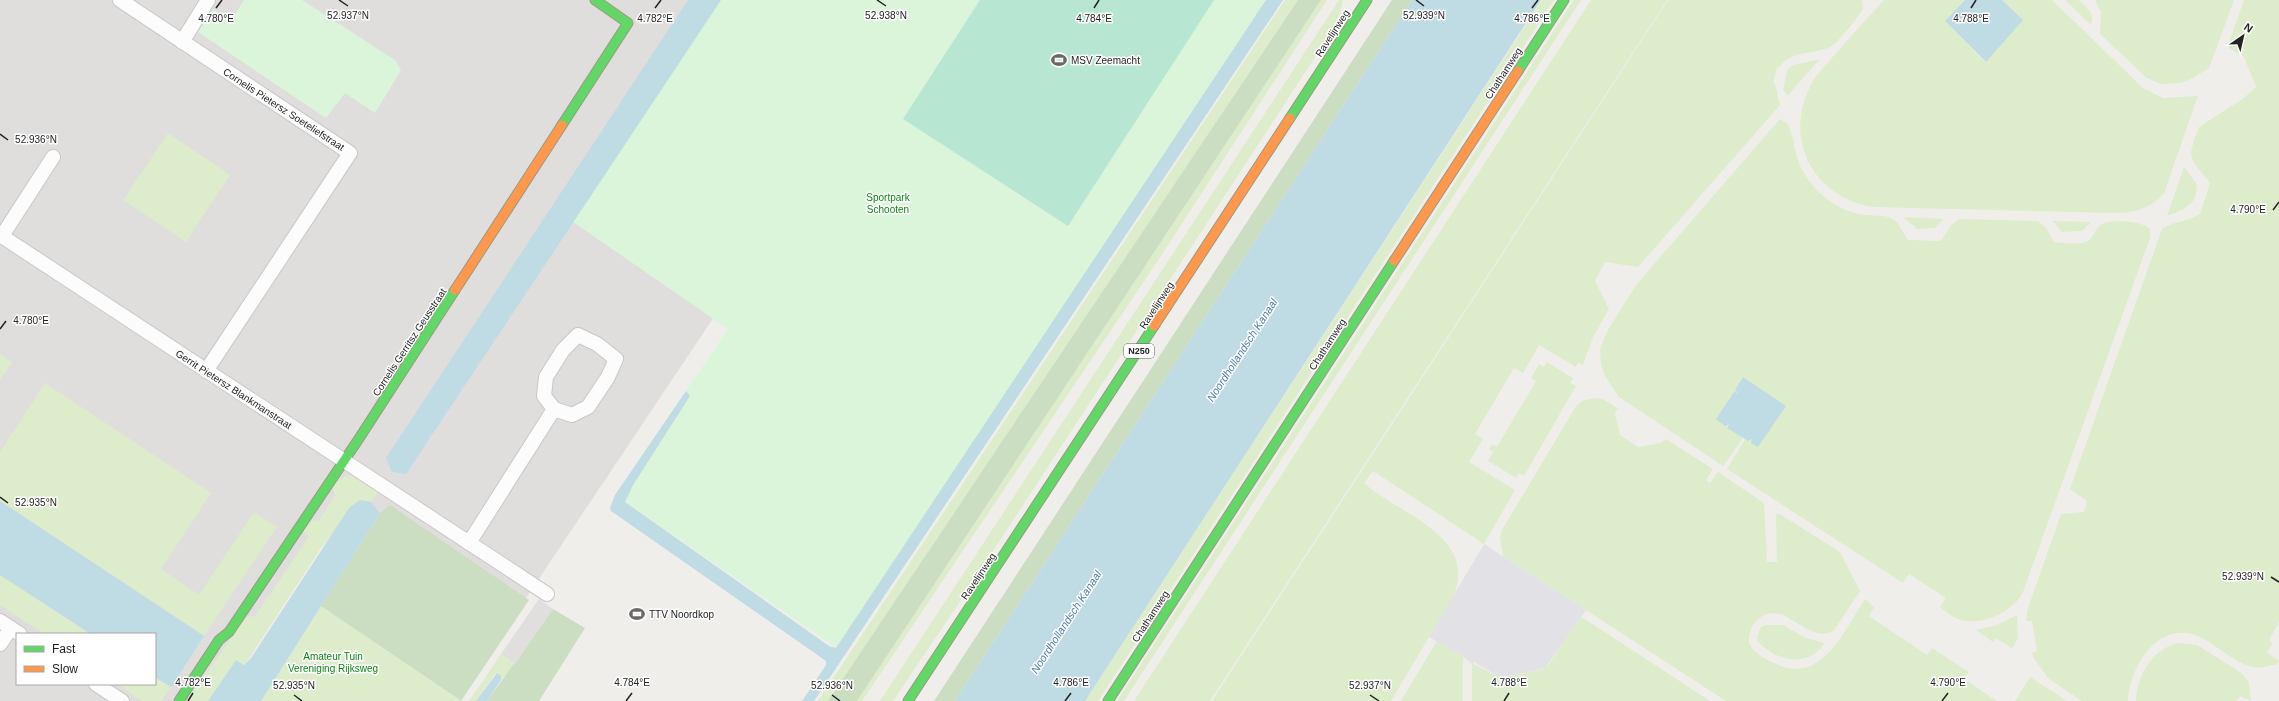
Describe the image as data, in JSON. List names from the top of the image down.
{
  "streets": {
    "street": [
      "Ravelijnweg",
      "Chathamweg",
      "Cornelis Pietersz Soeteliefstraat",
      "Cornelis Gerritsz Geusstraat",
      "N250",
      "Gerrit Pietersz Blankmanstraat"
    ]
  },
  "crossings": [
    ["Cornelis Pietersz Soeteliefstraat", "Gerrit Pietersz Blankmanstraat"],
    ["Cornelis Gerritsz Geusstraat", "Gerrit Pietersz Blankmanstraat"]
  ],
  "water": ["Noordhollandsch Kanaal"],
  "parks": ["Sportpark Schooten", "Amateur Tuin Vereniging Rijksweg"],
  "places": {
    "sports": ["MSV Zeemacht", "TTV Noordkop"]
  },
  "legend": ["Fast", "Slow"],
  "north": "top right",
  "coordinates": [
    "52.939°N",
    "52.937°N",
    "52.938°N",
    "4.782°E",
    "4.784°E",
    "4.786°E",
    "4.788°E",
    "4.780°E",
    "52.936°N",
    "4.790°E",
    "52.935°N"
  ]
}
